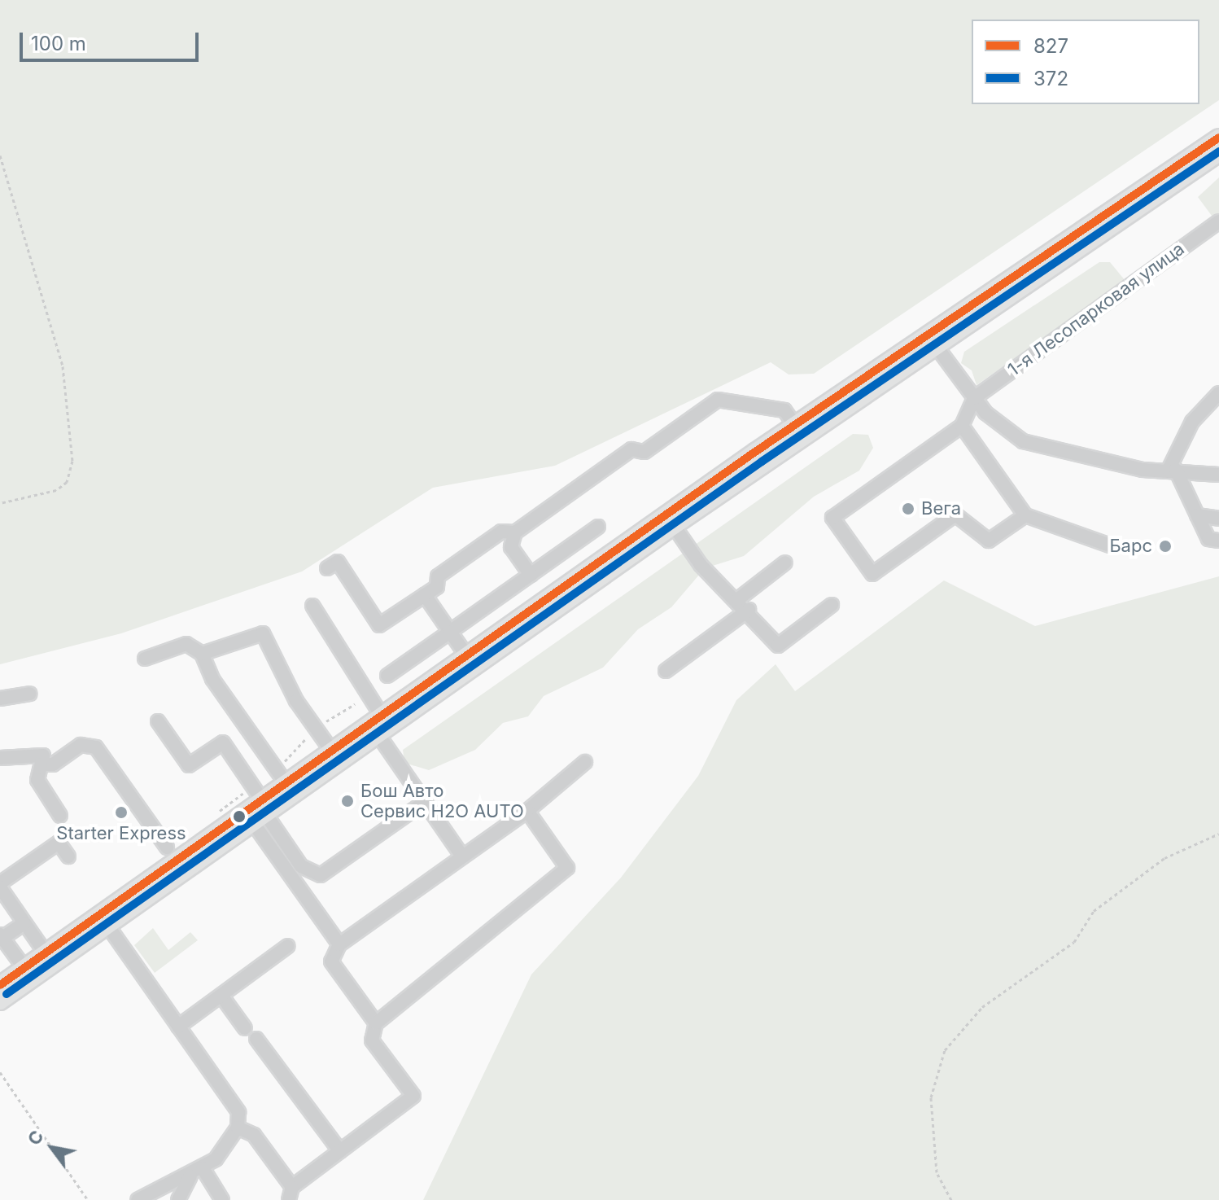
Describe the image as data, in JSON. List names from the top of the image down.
{
  "streets": {
    "street": ["1-я Лесопарковая улица"]
  },
  "places": [
    "Вега",
    "Барс",
    "Бош Авто Сервис H2O AUTO",
    "Starter Express"
  ],
  "lines": ["transit line 827", "transit line 372"],
  "legend": ["827", "372"],
  "scale_bar": "100 m",
  "north": "top left"
}
